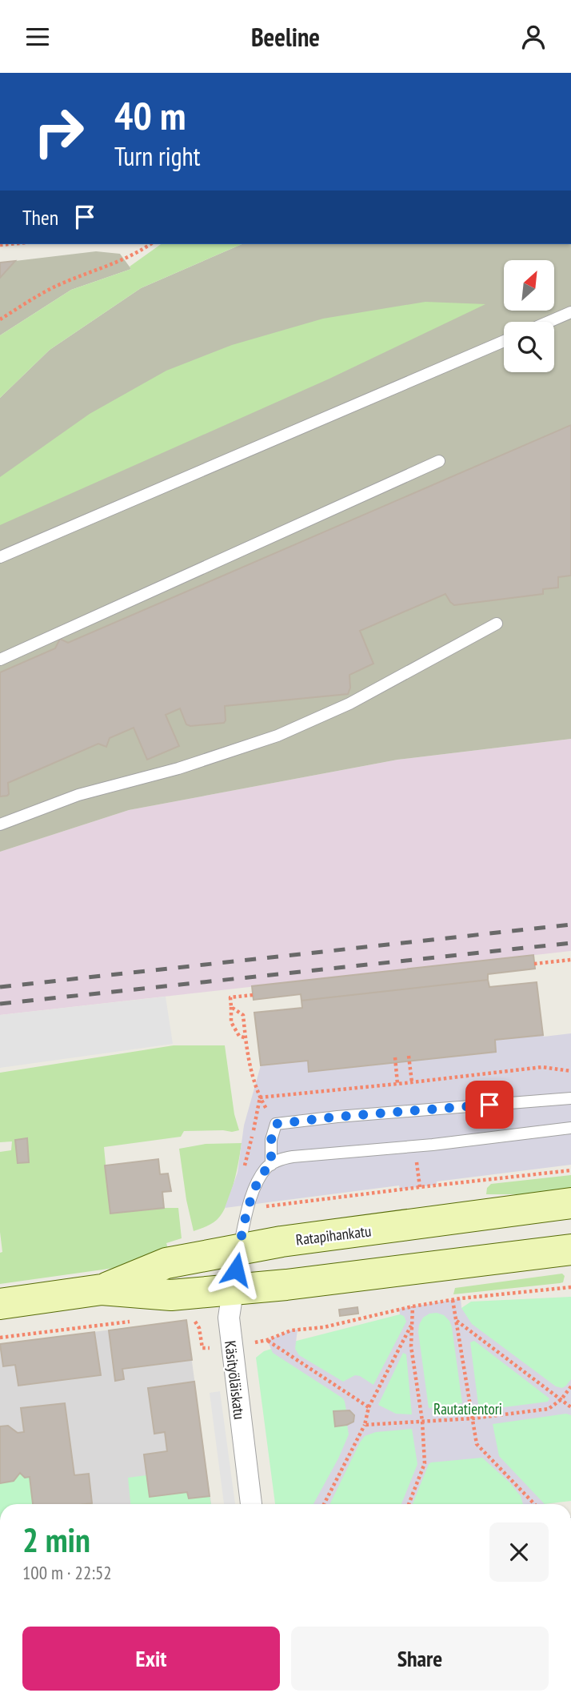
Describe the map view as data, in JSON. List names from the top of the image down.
{
  "streets": {
    "main road": ["Ratapihankatu"],
    "street": ["Käsityöläiskatu"]
  },
  "crossings": [
    ["Ratapihankatu", "Käsityöläiskatu"]
  ],
  "parks": ["Rautatientori"],
  "north": "top right",
  "page": {
    "header": "Beeline",
    "turn": ["40 m", "Turn right"],
    "then": "Then",
    "heading": ["2 min", "100 m · 22:52"],
    "buttons": ["Exit", "Share"]
  }
}
